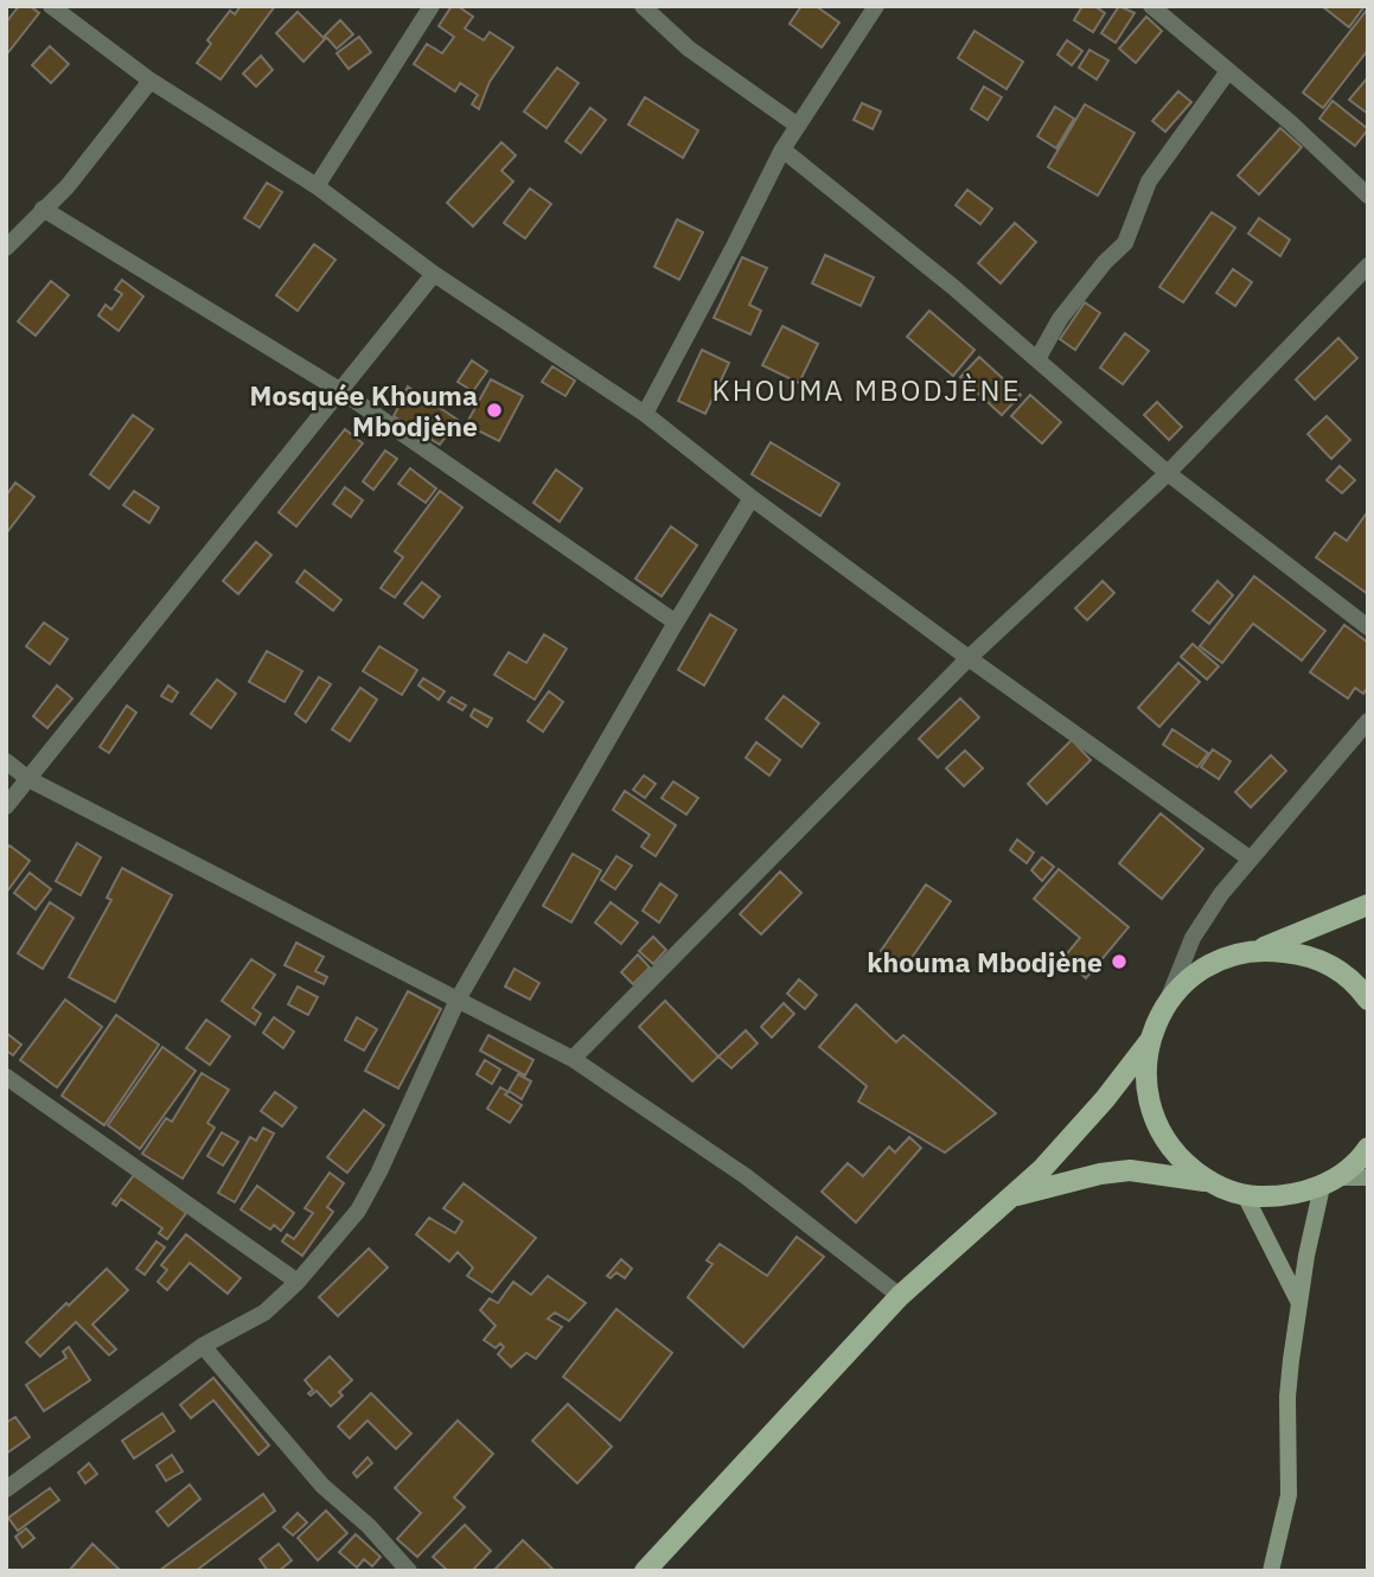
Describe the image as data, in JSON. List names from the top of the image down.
{
  "districts": ["KHOUMA MBODJÈNE"],
  "places": ["Mosquée Khouma Mbodjène", "khouma Mbodjène"]
}
